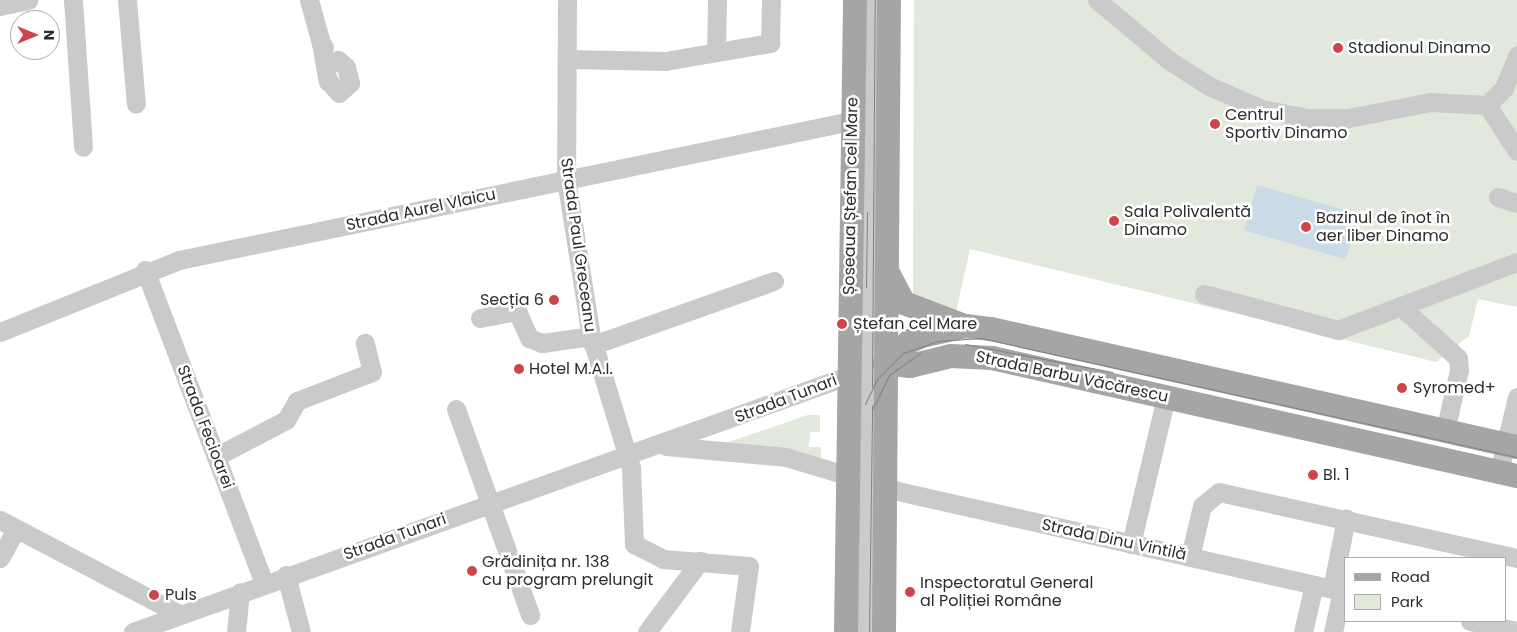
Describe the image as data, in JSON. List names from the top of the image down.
{
  "streets": {
    "main road": ["Șoseaua Ștefan cel Mare", "Strada Barbu Văcărescu"],
    "street": [
      "Strada Aurel Vlaicu",
      "Strada Paul Greceanu",
      "Strada Tunari",
      "Strada Fecioarei",
      "Strada Dinu Vintilă"
    ]
  },
  "crossings": [
    ["Șoseaua Ștefan cel Mare", "Strada Aurel Vlaicu"],
    ["Șoseaua Ștefan cel Mare", "Strada Barbu Văcărescu"],
    ["Șoseaua Ștefan cel Mare", "Strada Tunari"],
    ["Șoseaua Ștefan cel Mare", "Strada Dinu Vintilă"],
    ["Strada Aurel Vlaicu", "Strada Paul Greceanu"],
    ["Strada Aurel Vlaicu", "Strada Fecioarei"],
    ["Strada Paul Greceanu", "Strada Tunari"],
    ["Strada Barbu Văcărescu", "Strada Tunari"],
    ["Strada Tunari", "Strada Fecioarei"],
    ["Strada Tunari", "Strada Dinu Vintilă"]
  ],
  "places": [
    "Stadionul Dinamo",
    "Centrul Sportiv Dinamo",
    "Sala Polivalentă Dinamo",
    "Bazinul de înot în aer liber Dinamo",
    "Secția 6",
    "Ștefan cel Mare",
    "Hotel M.A.I.",
    "Syromed+",
    "Bl. 1",
    "Grădinița nr. 138 cu program prelungit",
    "Inspectoratul General al Poliției Române",
    "Puls"
  ],
  "legend": ["Road", "Park"],
  "north": "right"
}
